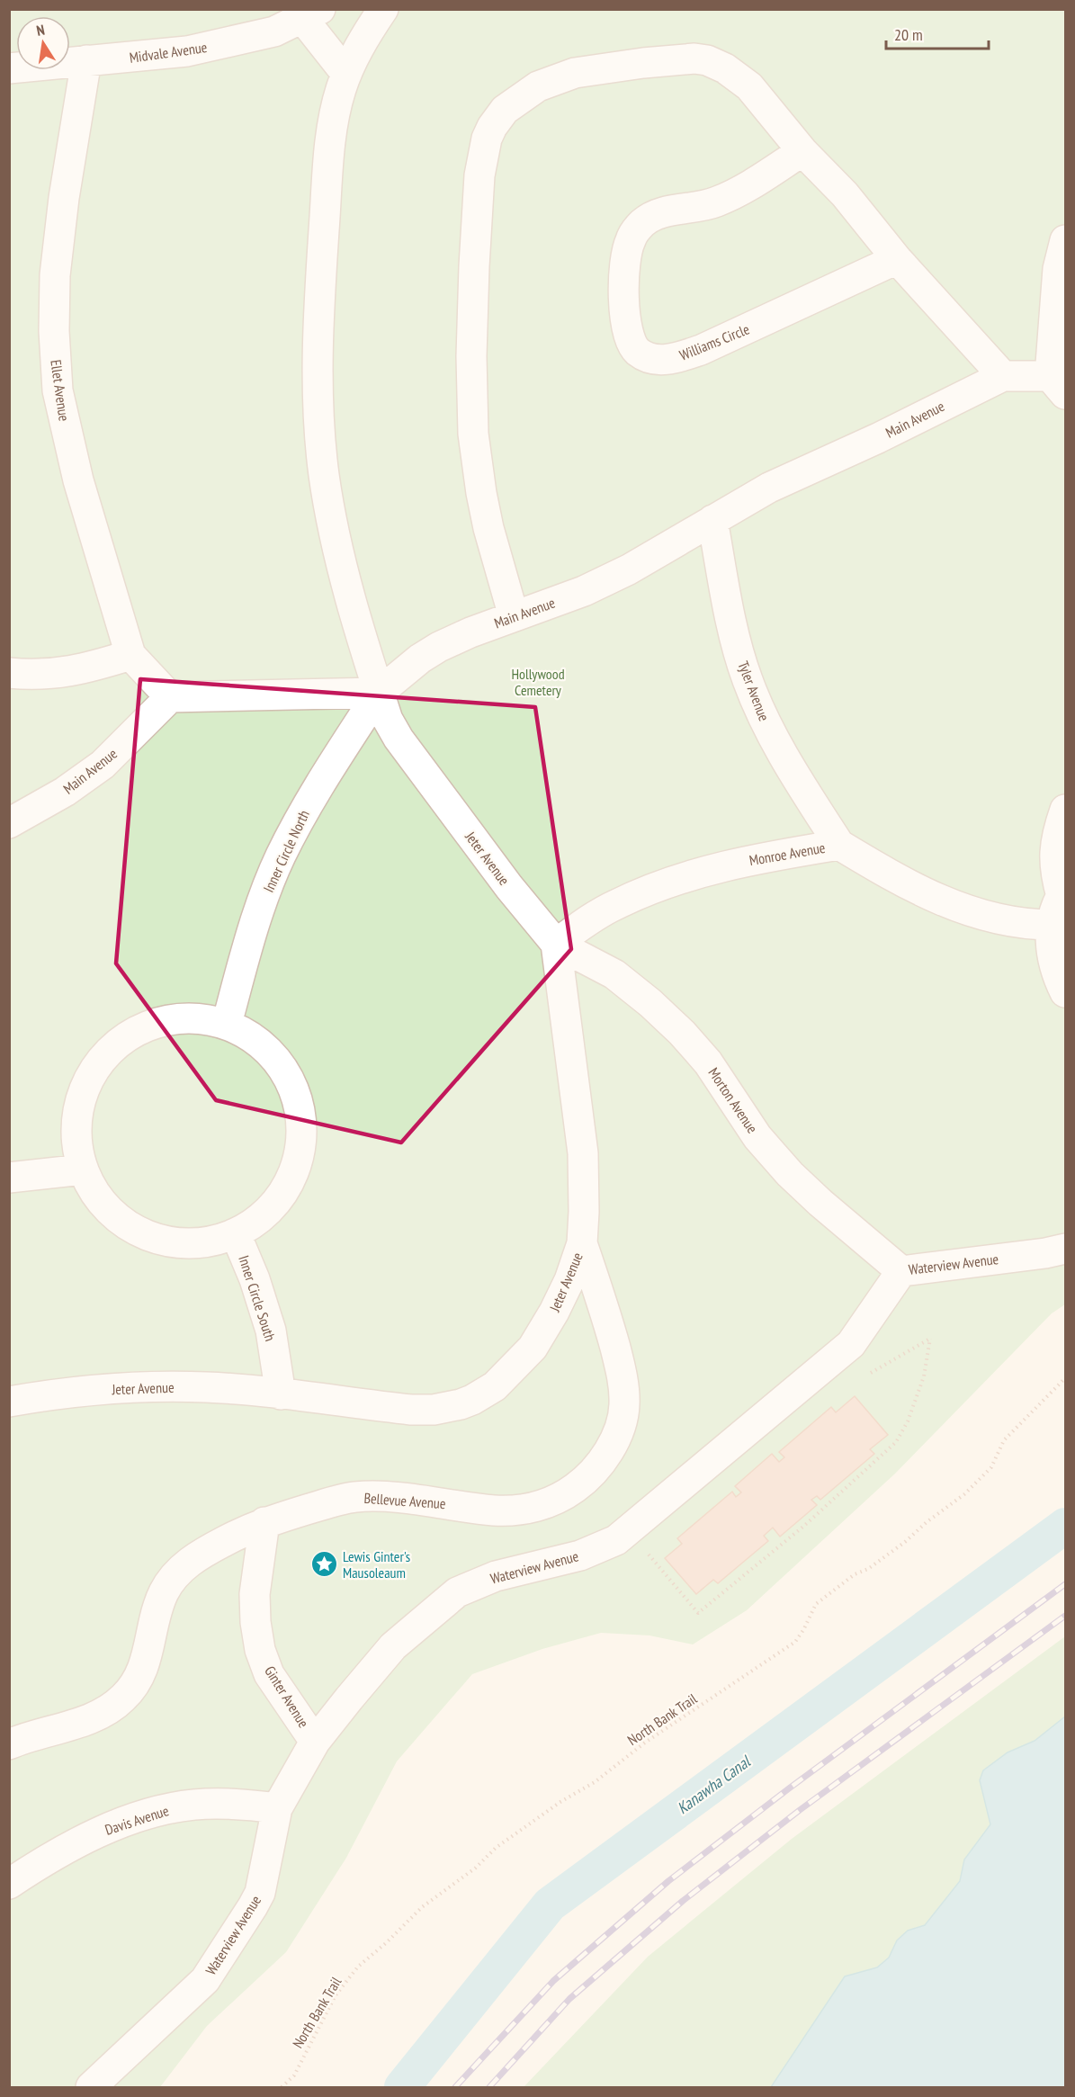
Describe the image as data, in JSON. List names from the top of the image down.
{
  "streets": {
    "lane": [
      "Midvale Avenue",
      "Williams Circle",
      "Ellet Avenue",
      "Main Avenue",
      "Tyler Avenue",
      "Inner Circle North",
      "Monroe Avenue",
      "Jeter Avenue",
      "Morton Avenue",
      "Waterview Avenue",
      "Inner Circle South",
      "Bellevue Avenue",
      "Ginter Avenue",
      "Davis Avenue"
    ],
    "path": ["North Bank Trail"]
  },
  "crossings": [
    ["Midvale Avenue", "Ellet Avenue"],
    ["Ellet Avenue", "Main Avenue"],
    ["Main Avenue", "Tyler Avenue"],
    ["Main Avenue", "Inner Circle North"],
    ["Main Avenue", "Jeter Avenue"],
    ["Tyler Avenue", "Monroe Avenue"],
    ["Inner Circle North", "Jeter Avenue"],
    ["Monroe Avenue", "Jeter Avenue"],
    ["Monroe Avenue", "Morton Avenue"],
    ["Jeter Avenue", "Morton Avenue"],
    ["Jeter Avenue", "Inner Circle South"],
    ["Jeter Avenue", "Bellevue Avenue"],
    ["Morton Avenue", "Waterview Avenue"],
    ["Waterview Avenue", "Ginter Avenue"],
    ["Waterview Avenue", "Davis Avenue"],
    ["Bellevue Avenue", "Ginter Avenue"]
  ],
  "water": ["Kanawha Canal"],
  "parks": ["Hollywood Cemetery"],
  "places": {
    "place": ["Lewis Ginter's Mausoleaum"]
  },
  "scale_bar": "20 m",
  "north": "top"
}
